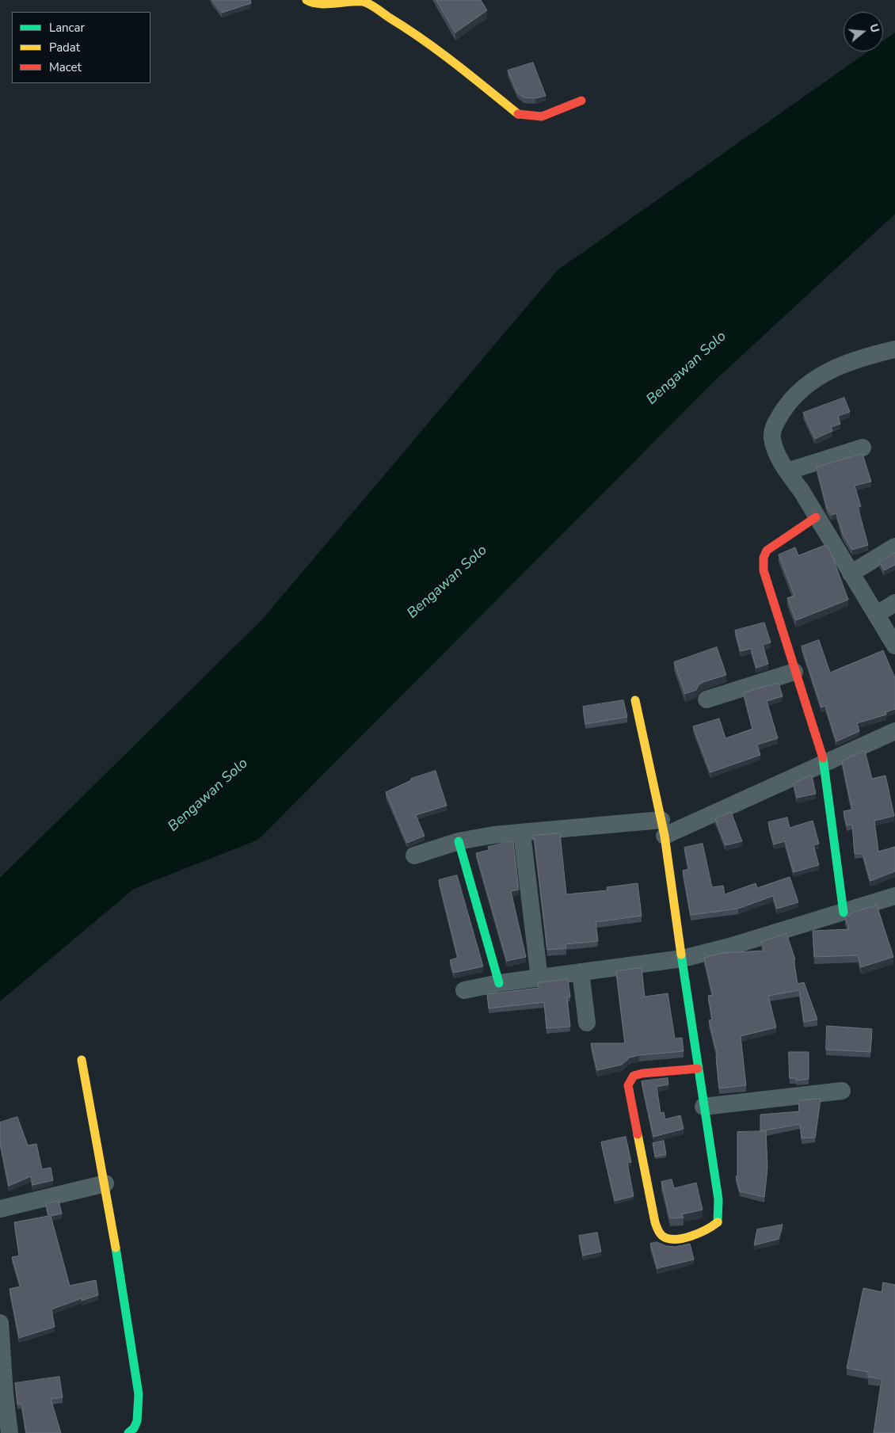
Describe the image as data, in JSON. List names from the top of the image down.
{
  "water": ["Bengawan Solo"],
  "legend": ["Lancar", "Padat", "Macet"],
  "north": "right"
}
